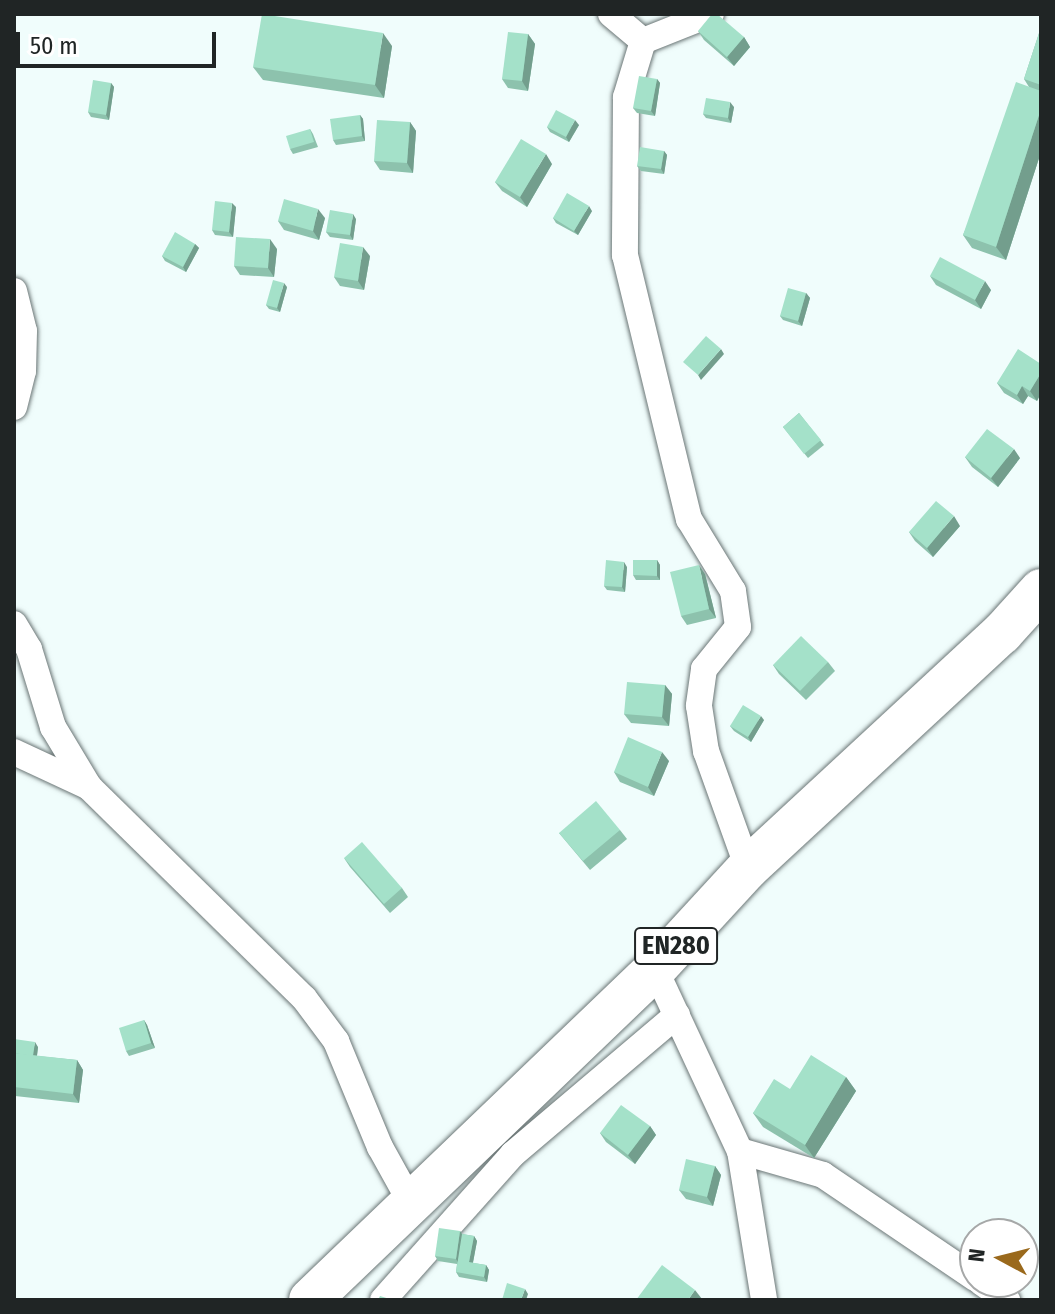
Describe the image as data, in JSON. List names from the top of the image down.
{
  "streets": {
    "main road": ["EN280"]
  },
  "scale_bar": "50 m",
  "north": "left"
}
